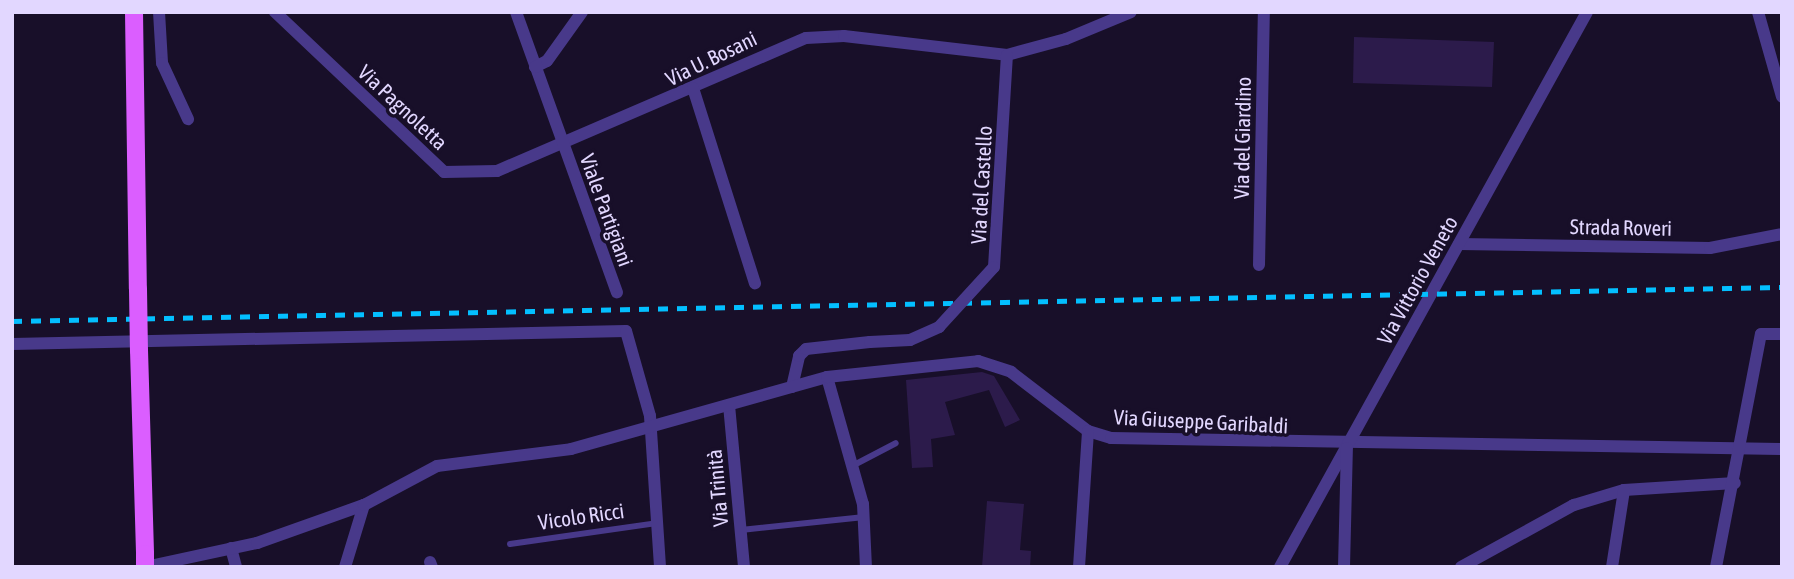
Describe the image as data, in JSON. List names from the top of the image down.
{
  "streets": {
    "street": [
      "Via U. Bosani",
      "Via Pagnoletta",
      "Via del Giardino",
      "Via del Castello",
      "Viale Partigiani",
      "Strada Roveri",
      "Via Vittorio Veneto",
      "Via Giuseppe Garibaldi",
      "Via Trinità"
    ],
    "lane": ["Vicolo Ricci"]
  },
  "crossings": [
    ["Via U. Bosani", "Via Pagnoletta"],
    ["Via U. Bosani", "Via del Castello"],
    ["Via U. Bosani", "Viale Partigiani"],
    ["Via Pagnoletta", "Viale Partigiani"],
    ["Via del Castello", "Via Giuseppe Garibaldi"],
    ["Strada Roveri", "Via Vittorio Veneto"],
    ["Via Vittorio Veneto", "Via Giuseppe Garibaldi"],
    ["Via Giuseppe Garibaldi", "Via Trinità"]
  ]
}
